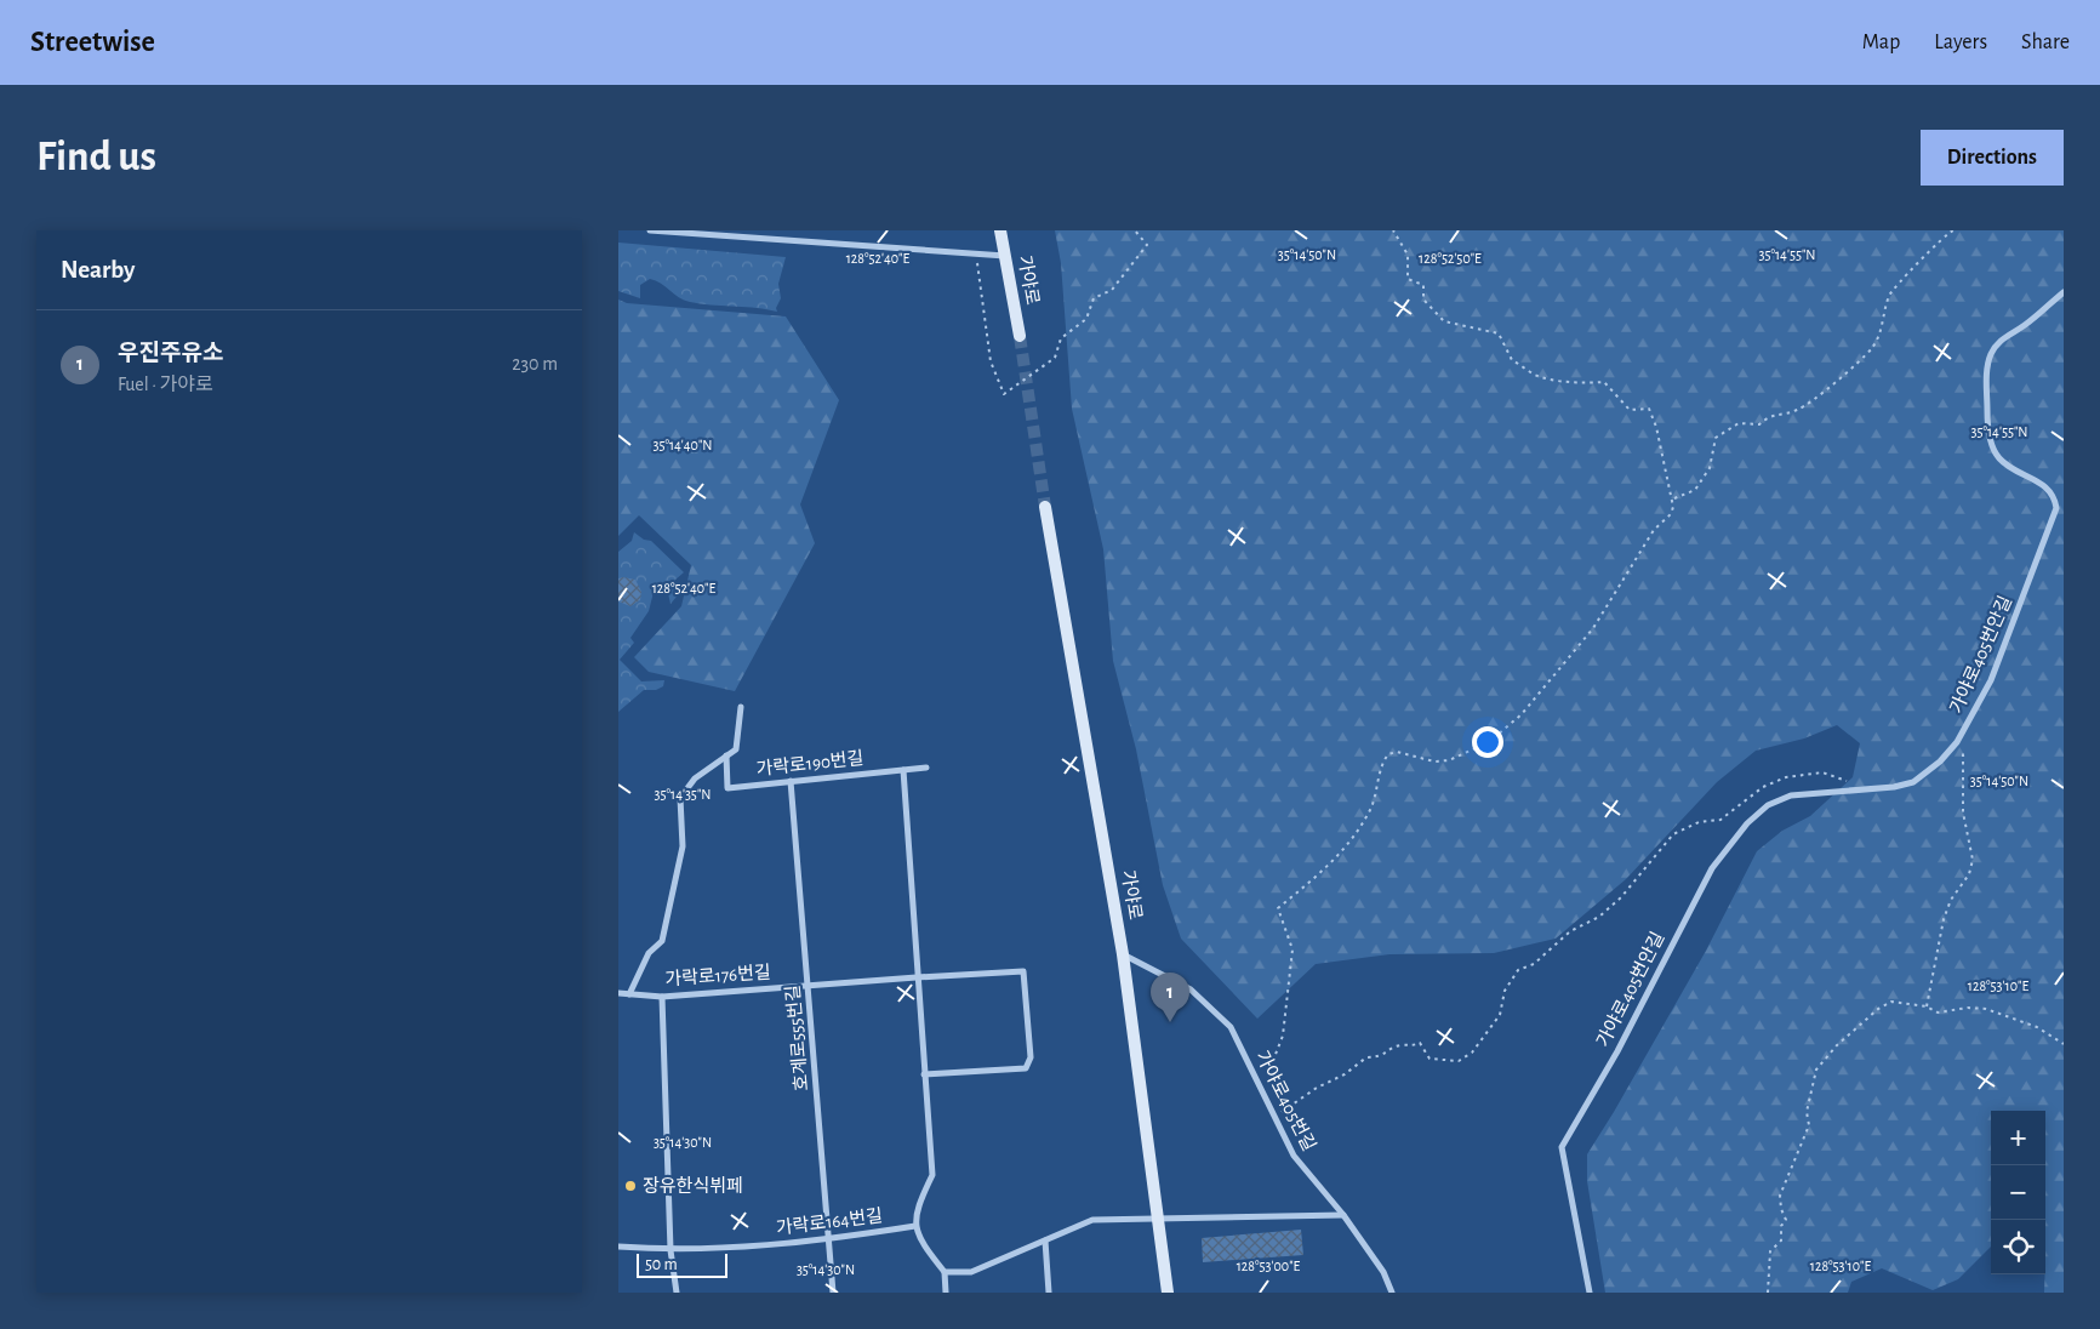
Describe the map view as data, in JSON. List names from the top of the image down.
{
  "streets": {
    "main road": ["가야로"],
    "street": [
      "가야로405번안길",
      "가락로190번길",
      "가락로176번길",
      "호계로555번길",
      "가야로405번길",
      "가락로164번길"
    ]
  },
  "crossings": [
    ["가야로", "가야로405번길"],
    ["가락로190번길", "가락로176번길"],
    ["가락로190번길", "호계로555번길"],
    ["가락로176번길", "호계로555번길"],
    ["호계로555번길", "가락로164번길"]
  ],
  "places": ["장유한식뷔페"],
  "scale_bar": "50 m",
  "page": {
    "header": "Streetwise",
    "nav": ["Map", "Layers", "Share"],
    "buttons": "Directions",
    "title": "Find us",
    "heading": "Nearby",
    "list": [
      {
        "mark": "1",
        "name": "우진주유소",
        "note": "Fuel · 가야로",
        "value": "230 m"
      }
    ],
    "pins": "1",
    "map_buttons": ["+", "−"],
    "scale": "50 m"
  },
  "coordinates": [
    "35°14'55\"N",
    "35°14'50\"N",
    "128°52'40\"E",
    "128°52'50\"E",
    "35°14'40\"N",
    "35°14'35\"N",
    "128°53'10\"E",
    "35°14'30\"N",
    "128°53'00\"E"
  ]
}
